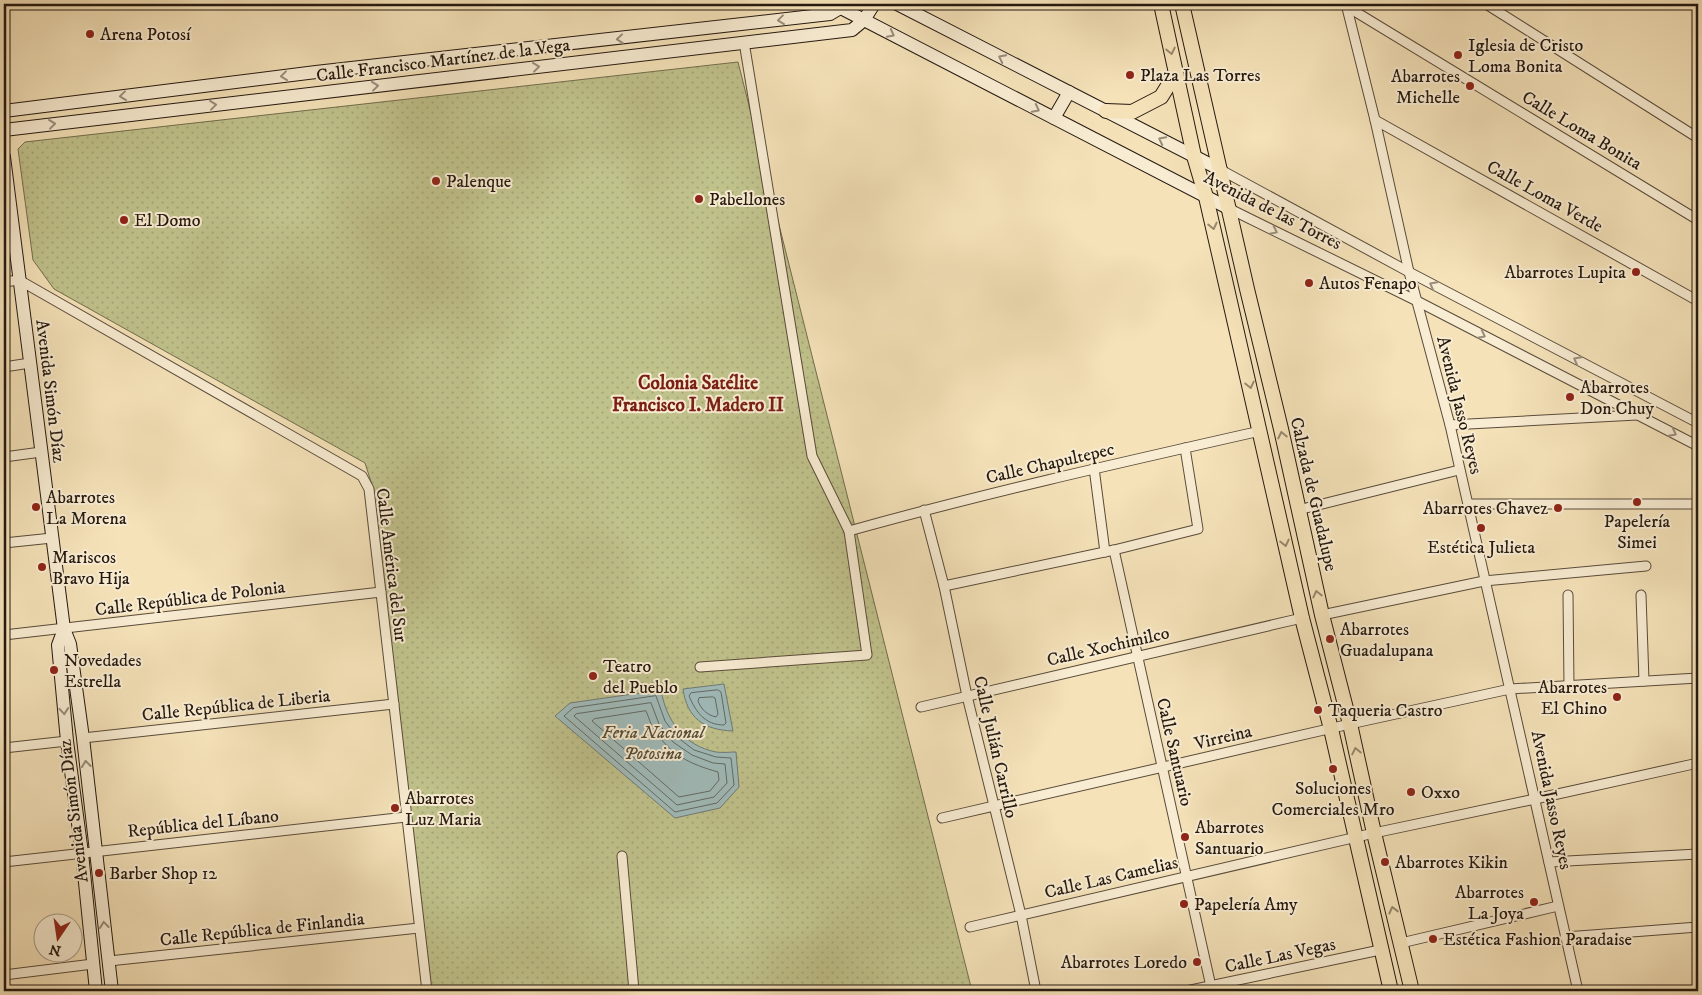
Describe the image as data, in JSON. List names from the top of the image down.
{
  "streets": {
    "main road": [
      "Calle Francisco Martínez de la Vega",
      "Avenida de las Torres",
      "Avenida Simón Díaz",
      "Calzada de Guadalupe"
    ],
    "street": [
      "Calle Loma Bonita",
      "Calle Loma Verde",
      "Avenida Jasso Reyes",
      "Calle Chapultepec",
      "Calle América del Sur",
      "Calle República de Polonia",
      "Calle Xochimilco",
      "Calle República de Liberia",
      "Virreina",
      "Calle Julián Carrillo",
      "Calle Santuario",
      "República del Líbano",
      "Calle Las Camelias",
      "Calle República de Finlandia",
      "Calle Las Vegas"
    ]
  },
  "crossings": [
    ["Calle Francisco Martínez de la Vega", "Avenida de las Torres"],
    ["Calle Loma Bonita", "Avenida Jasso Reyes"],
    ["Calle Loma Verde", "Avenida Jasso Reyes"],
    ["Avenida de las Torres", "Avenida Jasso Reyes"],
    ["Avenida de las Torres", "Calzada de Guadalupe"],
    ["Avenida Simón Díaz", "Calle América del Sur"],
    ["Avenida Simón Díaz", "Calle República de Polonia"],
    ["Avenida Simón Díaz", "Calle República de Liberia"],
    ["Avenida Simón Díaz", "República del Líbano"],
    ["Avenida Simón Díaz", "Calle República de Finlandia"],
    ["Avenida Jasso Reyes", "Virreina"],
    ["Avenida Jasso Reyes", "Calle Las Camelias"],
    ["Calle Chapultepec", "Calle Julián Carrillo"],
    ["Calle Chapultepec", "Calle Santuario"],
    ["Calzada de Guadalupe", "Virreina"],
    ["Calzada de Guadalupe", "Calle Las Camelias"],
    ["Calle América del Sur", "Calle República de Polonia"],
    ["Calle América del Sur", "Calle República de Liberia"],
    ["Calle América del Sur", "República del Líbano"],
    ["Calle América del Sur", "Calle República de Finlandia"],
    ["Calle Xochimilco", "Calle Julián Carrillo"],
    ["Calle Xochimilco", "Calle Santuario"],
    ["Virreina", "Calle Julián Carrillo"],
    ["Virreina", "Calle Santuario"],
    ["Calle Julián Carrillo", "Calle Las Camelias"],
    ["Calle Santuario", "Calle Las Camelias"],
    ["Calle Santuario", "Calle Las Vegas"]
  ],
  "districts": ["Colonia Satélite Francisco I. Madero II"],
  "parks": ["Feria Nacional Potosina"],
  "places": [
    "Arena Potosí",
    "Iglesia de Cristo Loma Bonita",
    "Plaza Las Torres",
    "Abarrotes Michelle",
    "Palenque",
    "Pabellones",
    "El Domo",
    "Abarrotes Lupita",
    "Autos Fenapo",
    "Abarrotes Don Chuy",
    "Papelería Simei",
    "Abarrotes La Morena",
    "Abarrotes Chavez",
    "Estética Julieta",
    "Mariscos Bravo Hija",
    "Abarrotes Guadalupana",
    "Novedades Estrella",
    "Teatro del Pueblo",
    "Abarrotes El Chino",
    "Taqueria Castro",
    "Soluciones Comerciales Mro",
    "Oxxo",
    "Abarrotes Luz Maria",
    "Abarrotes Santuario",
    "Abarrotes Kikin",
    "Barber Shop 12",
    "Abarrotes La Joya",
    "Papelería Amy",
    "Estética Fashion Paradaise",
    "Abarrotes Loredo"
  ],
  "north": "bottom"
}
